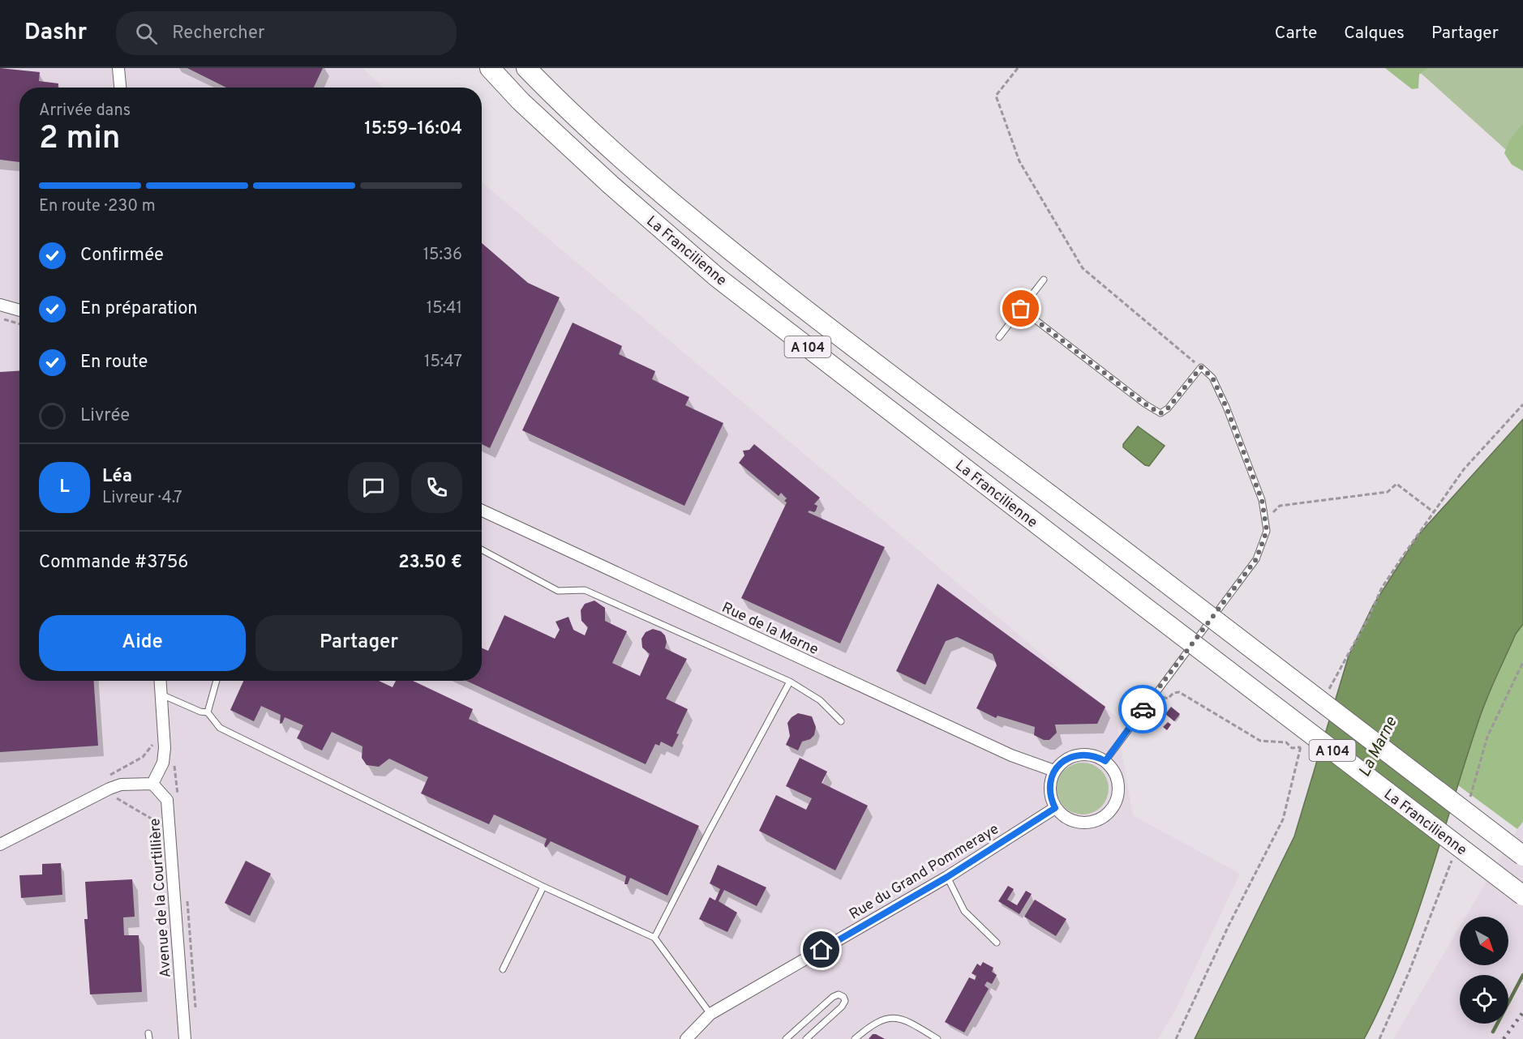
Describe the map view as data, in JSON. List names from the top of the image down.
{
  "streets": {
    "highway": ["La Francilienne", "A 104"],
    "street": ["Rue de la Marne", "Rue du Grand Pommeraye", "Avenue de la Courtillière"]
  },
  "crossings": [
    ["Rue de la Marne", "Rue du Grand Pommeraye"]
  ],
  "water": ["La Marne"],
  "north": "bottom right",
  "page": {
    "header": "Dashr",
    "search": "Rechercher",
    "nav": ["Carte", "Calques", "Partager"],
    "heading": ["2 min", "Arrivée dans", "15:59–16:04"],
    "panel": [
      "Léa",
      "Livreur · 4.7",
      "Commande #3756",
      "23.50 €"
    ],
    "bar": "En route · 230 m",
    "list": [
      ["Confirmée", "15:36"],
      ["En préparation", "15:41"],
      ["En route", "15:47"],
      "Livrée"
    ],
    "round": "L",
    "buttons": ["Aide", "Partager"]
  }
}
